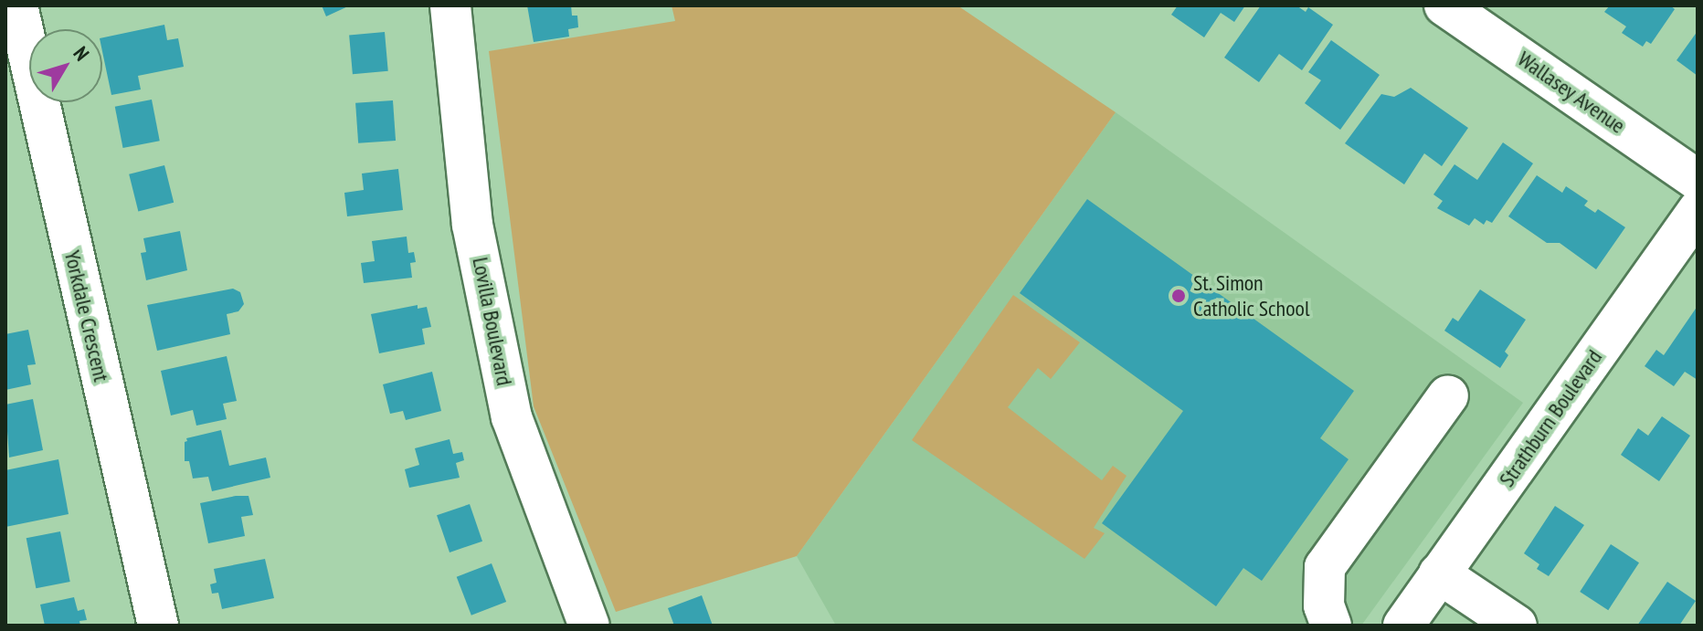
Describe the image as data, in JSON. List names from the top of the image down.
{
  "streets": {
    "street": [
      "Wallasey Avenue",
      "Yorkdale Crescent",
      "Lovilla Boulevard",
      "Strathburn Boulevard"
    ]
  },
  "places": ["St. Simon Catholic School"],
  "north": "top right"
}
